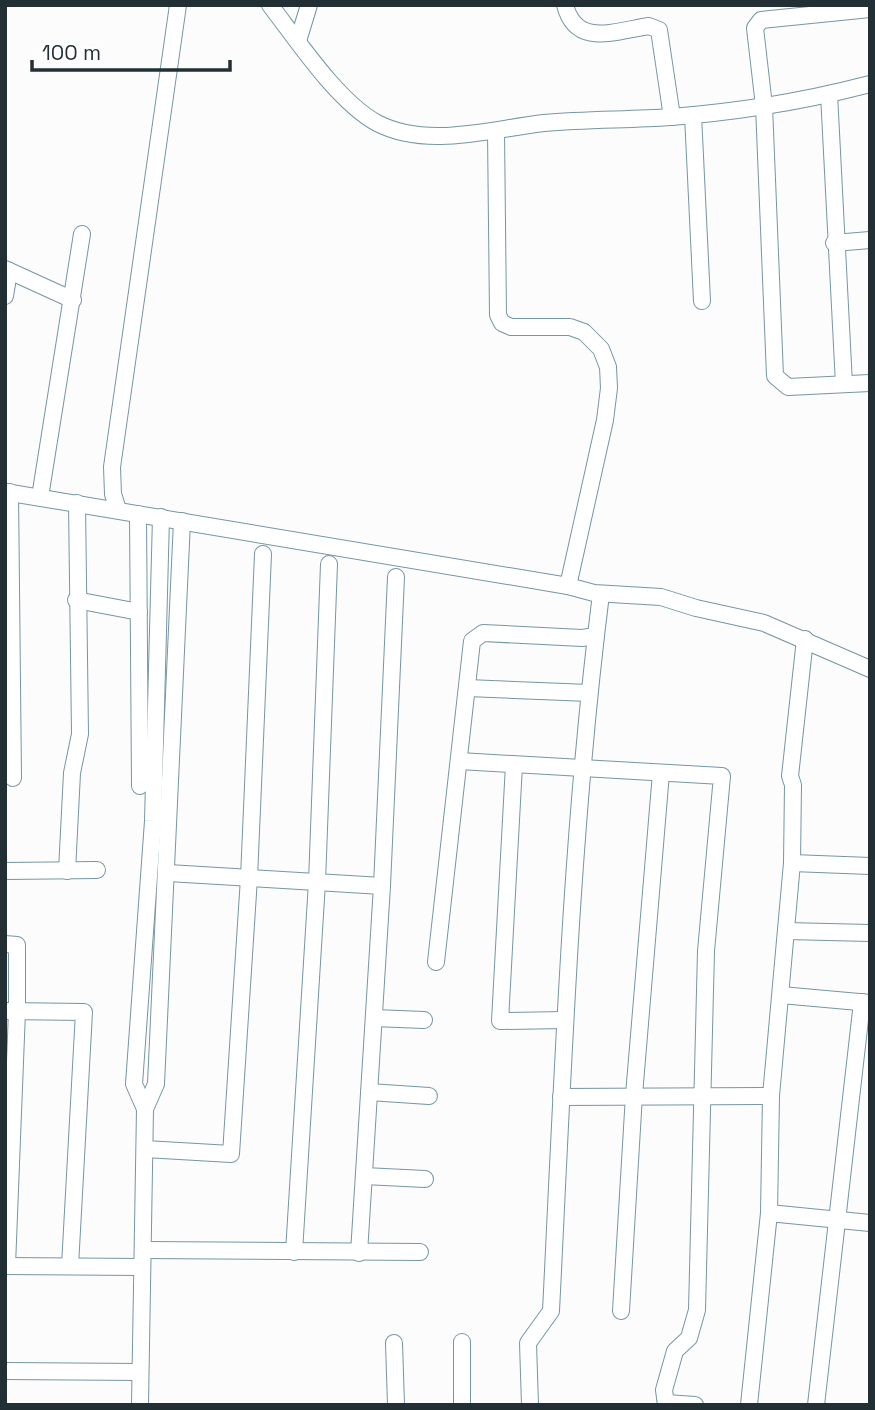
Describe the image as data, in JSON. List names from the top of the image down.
{
  "scale_bar": "100 m"
}
